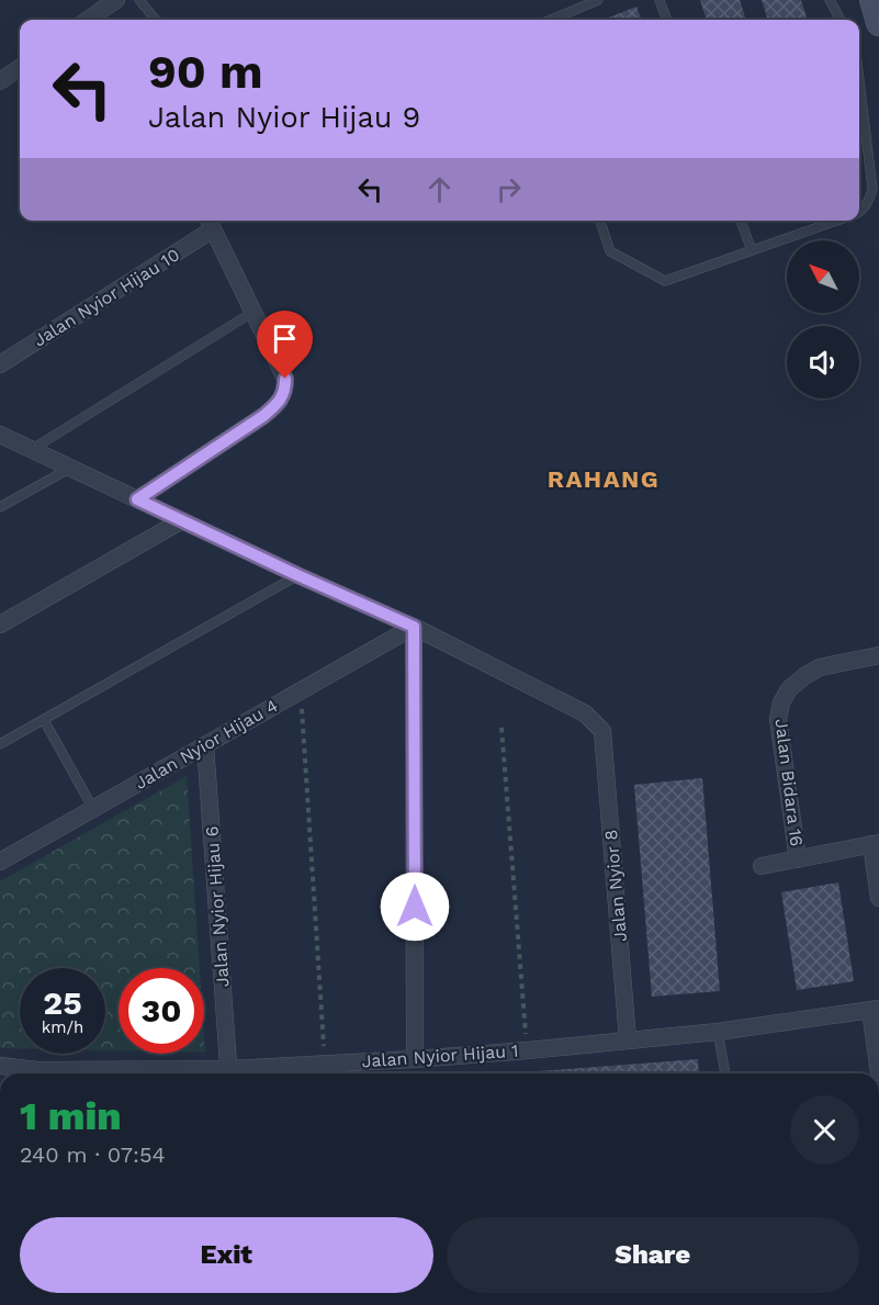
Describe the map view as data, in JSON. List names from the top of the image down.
{
  "streets": {
    "street": [
      "Jalan Nyior Hijau 10",
      "Jalan Nyior Hijau 4",
      "Jalan Bidara 16",
      "Jalan Nyior 8",
      "Jalan Nyior Hijau 6",
      "Jalan Nyior Hijau 1"
    ]
  },
  "crossings": [
    ["Jalan Nyior Hijau 4", "Jalan Nyior 8"],
    ["Jalan Nyior Hijau 4", "Jalan Nyior Hijau 6"],
    ["Jalan Nyior 8", "Jalan Nyior Hijau 1"]
  ],
  "districts": ["RAHANG"],
  "north": "top left",
  "page": {
    "turn": ["90 m", "Jalan Nyior Hijau 9"],
    "speed": "25 km/h",
    "limit": "30",
    "heading": ["1 min", "240 m · 07:54"],
    "buttons": ["Exit", "Share"]
  }
}
